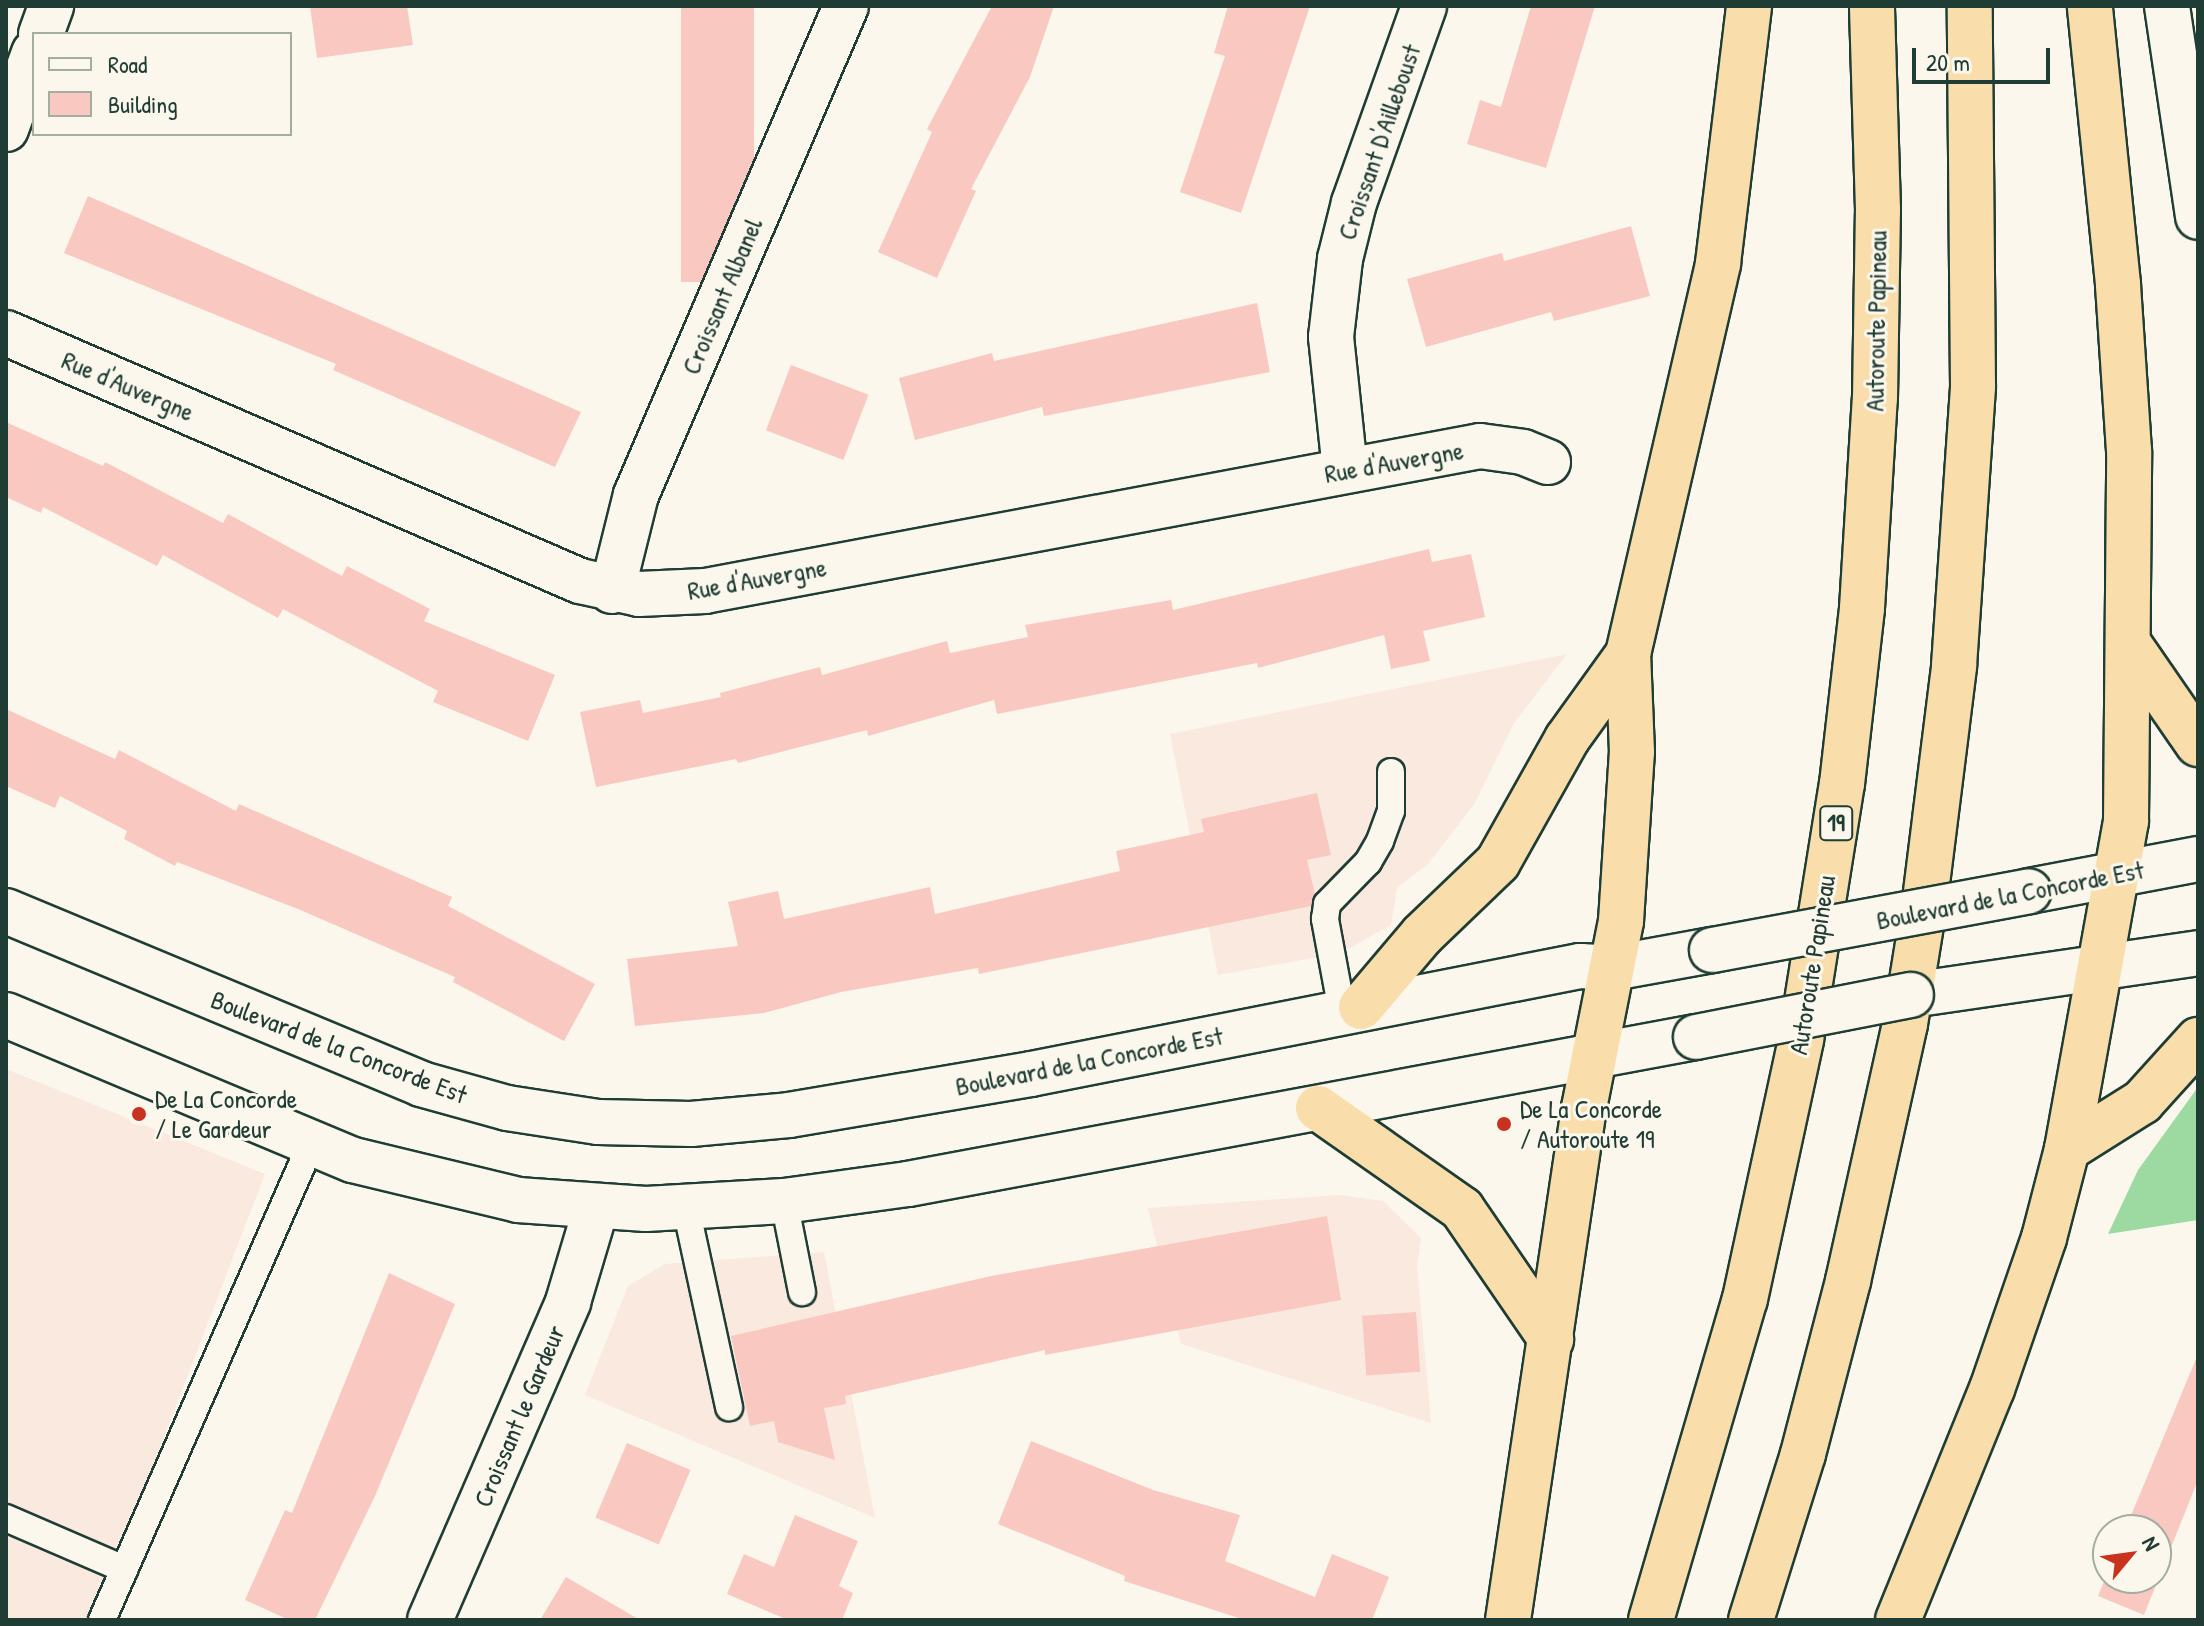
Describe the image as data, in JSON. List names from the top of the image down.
{
  "streets": {
    "highway": ["Autoroute Papineau", "19"],
    "street": [
      "Croissant D'Ailleboust",
      "Croissant Albanel",
      "Rue d'Auvergne",
      "Boulevard de la Concorde Est",
      "Croissant le Gardeur"
    ]
  },
  "crossings": [
    ["Croissant D'Ailleboust", "Rue d'Auvergne"],
    ["Croissant Albanel", "Rue d'Auvergne"]
  ],
  "places": ["De La Concorde / Le Gardeur", "De La Concorde / Autoroute 19"],
  "legend": ["Road", "Building"],
  "scale_bar": "20 m",
  "north": "top right"
}
